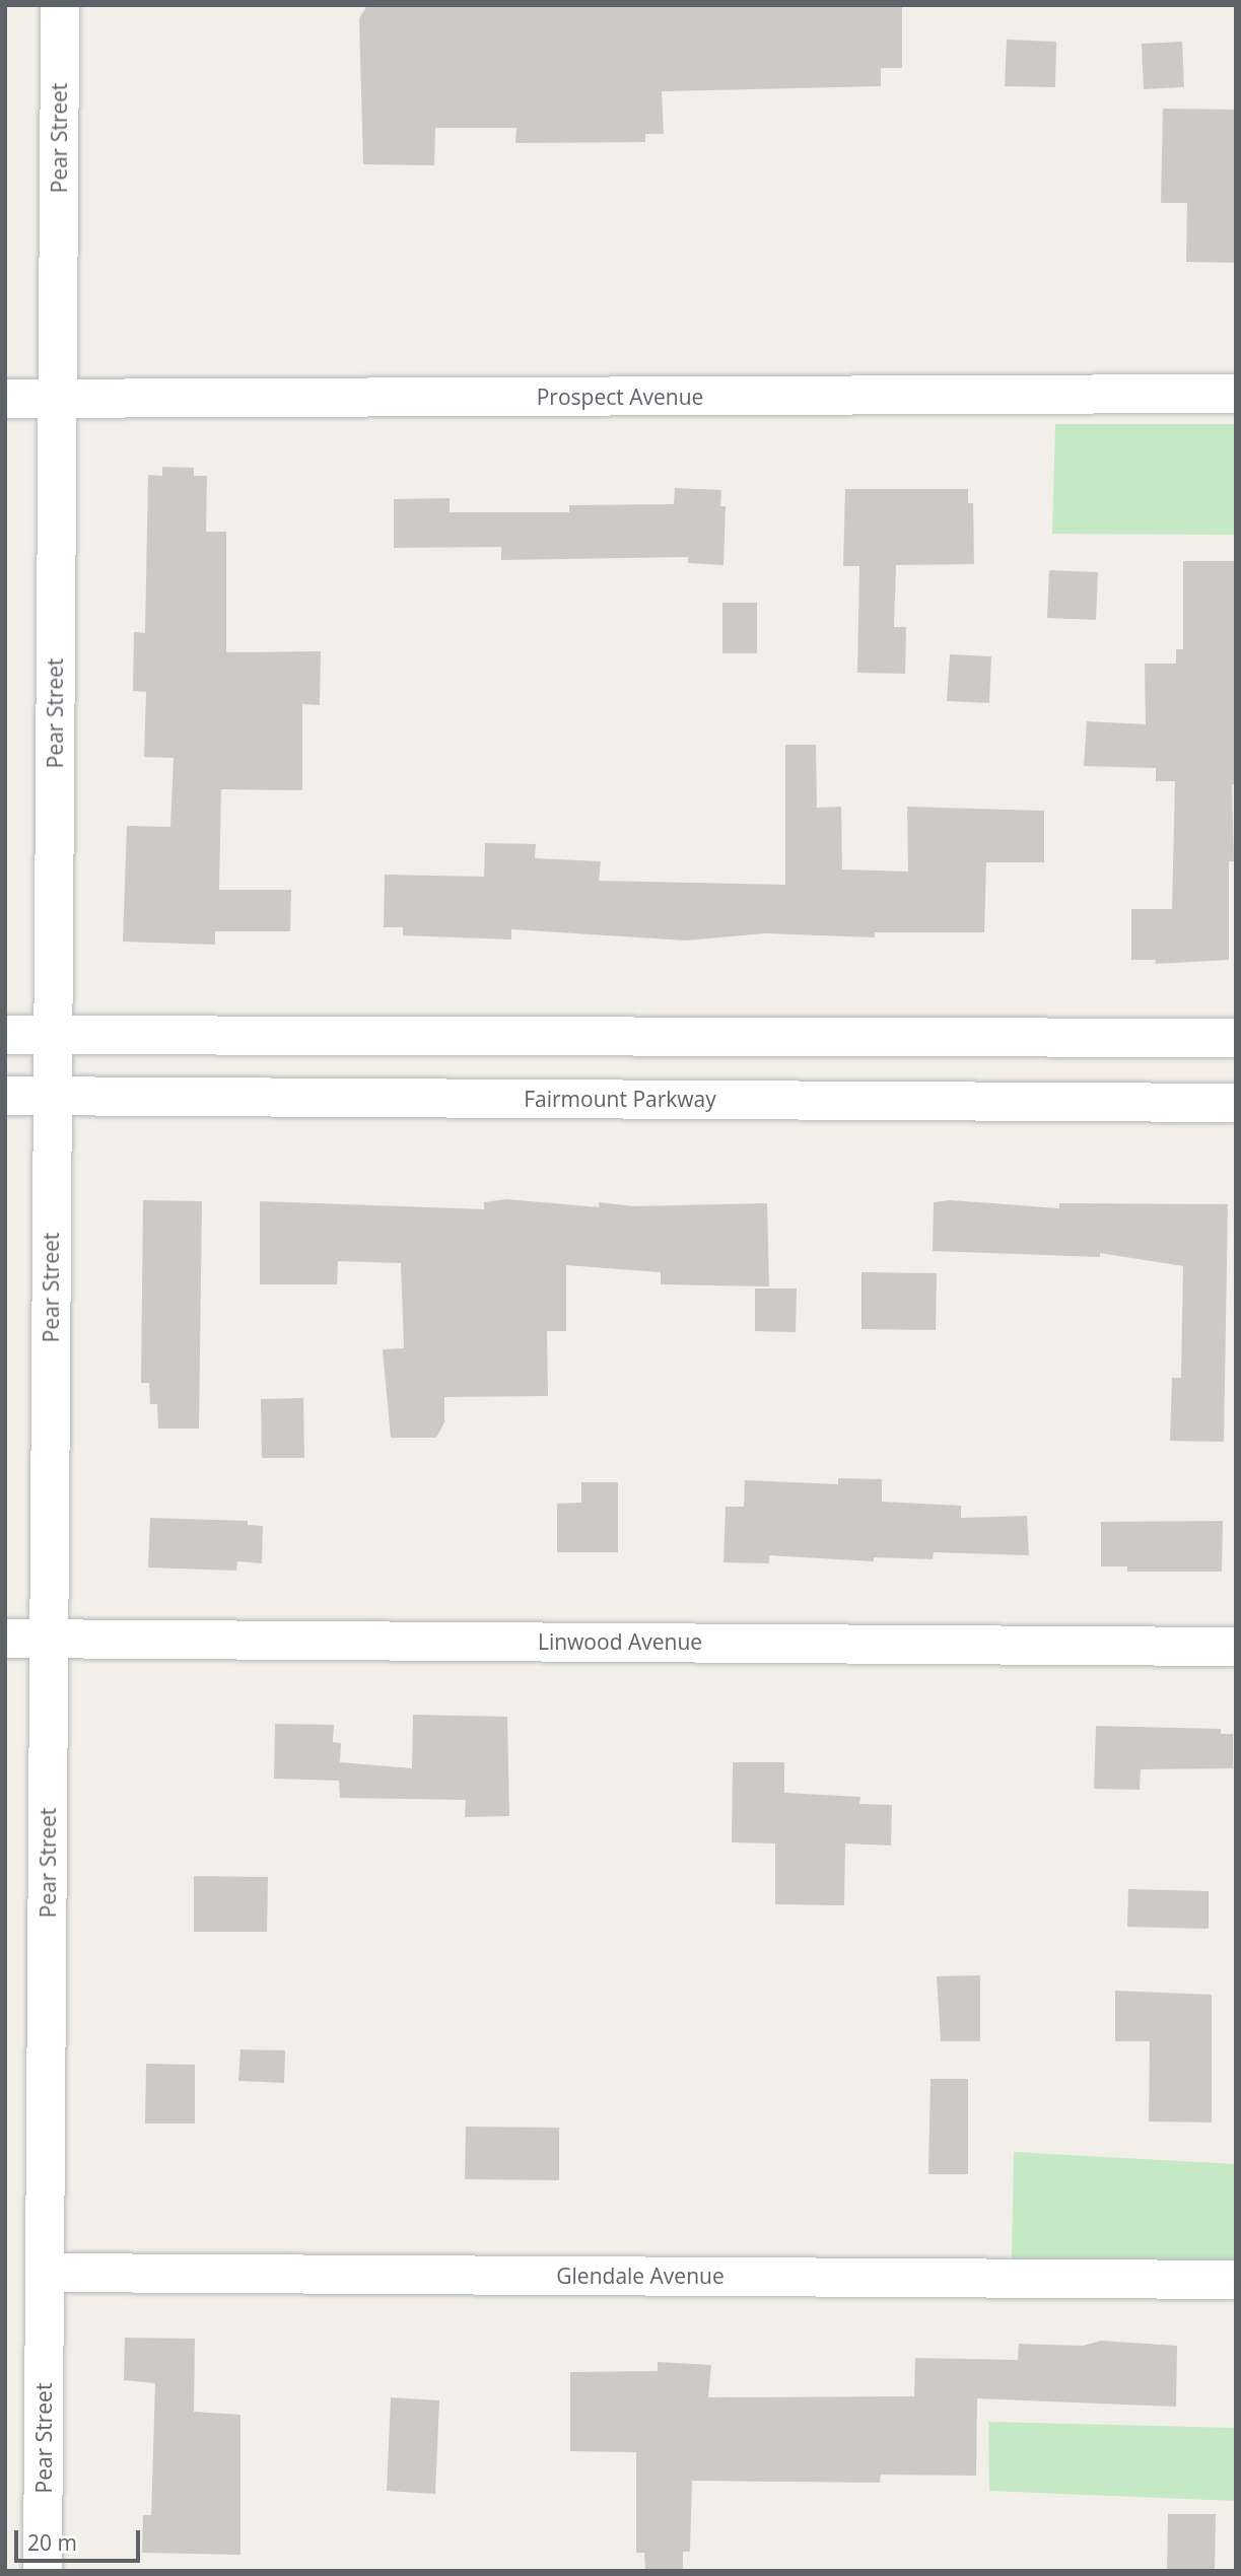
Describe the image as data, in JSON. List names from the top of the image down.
{
  "streets": {
    "street": [
      "Pear Street",
      "Prospect Avenue",
      "Fairmount Parkway",
      "Linwood Avenue",
      "Glendale Avenue"
    ]
  },
  "crossings": [
    ["Pear Street", "Prospect Avenue"],
    ["Pear Street", "Fairmount Parkway"],
    ["Pear Street", "Linwood Avenue"],
    ["Pear Street", "Glendale Avenue"]
  ],
  "scale_bar": "20 m"
}
